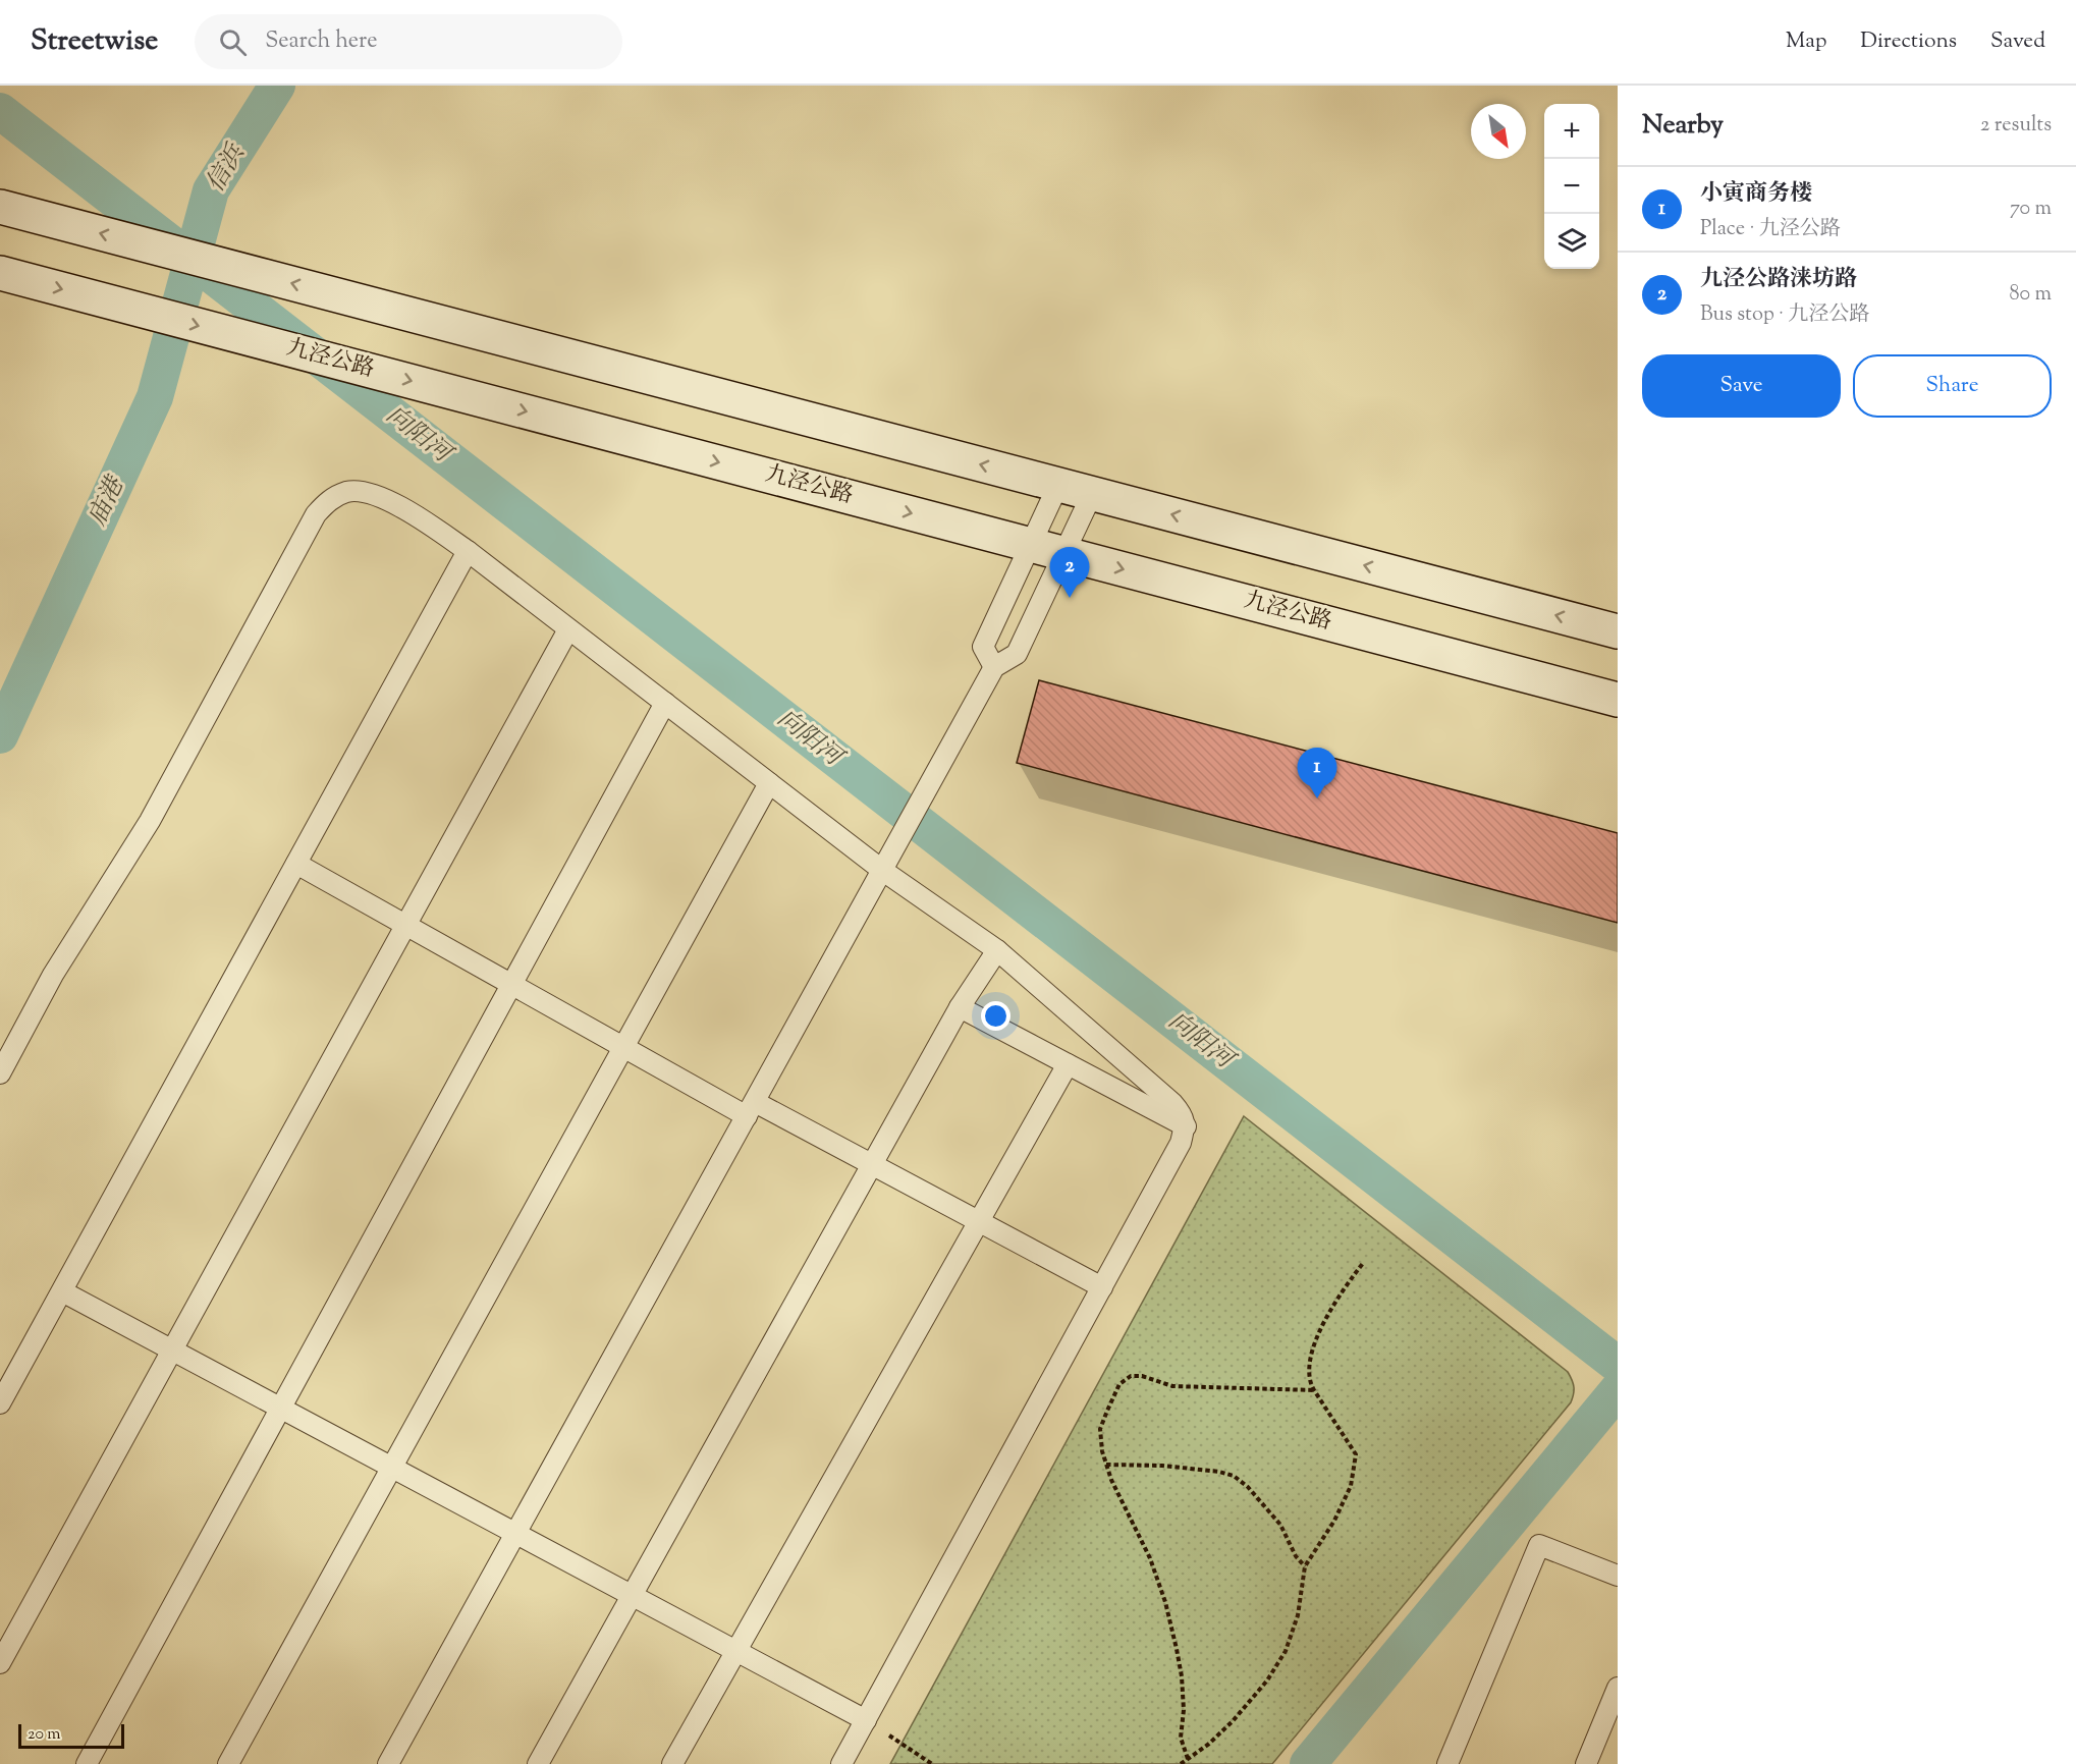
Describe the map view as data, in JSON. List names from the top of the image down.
{
  "streets": {
    "main road": ["九泾公路"]
  },
  "water": ["信浜", "向阳河", "庙港"],
  "scale_bar": "20 m",
  "north": "bottom right",
  "page": {
    "header": "Streetwise",
    "search": "Search here",
    "nav": ["Map", "Directions", "Saved"],
    "heading": ["Nearby", "2 results"],
    "map_buttons": ["+", "−"],
    "list": [
      {
        "mark": "1",
        "name": "小寅商务楼",
        "note": "Place · 九泾公路",
        "value": "70 m"
      },
      {
        "mark": "2",
        "name": "九泾公路涞坊路",
        "note": "Bus stop · 九泾公路",
        "value": "80 m"
      }
    ],
    "buttons": ["Save", "Share"],
    "pins": ["2", "1"],
    "scale": "20 m"
  }
}
